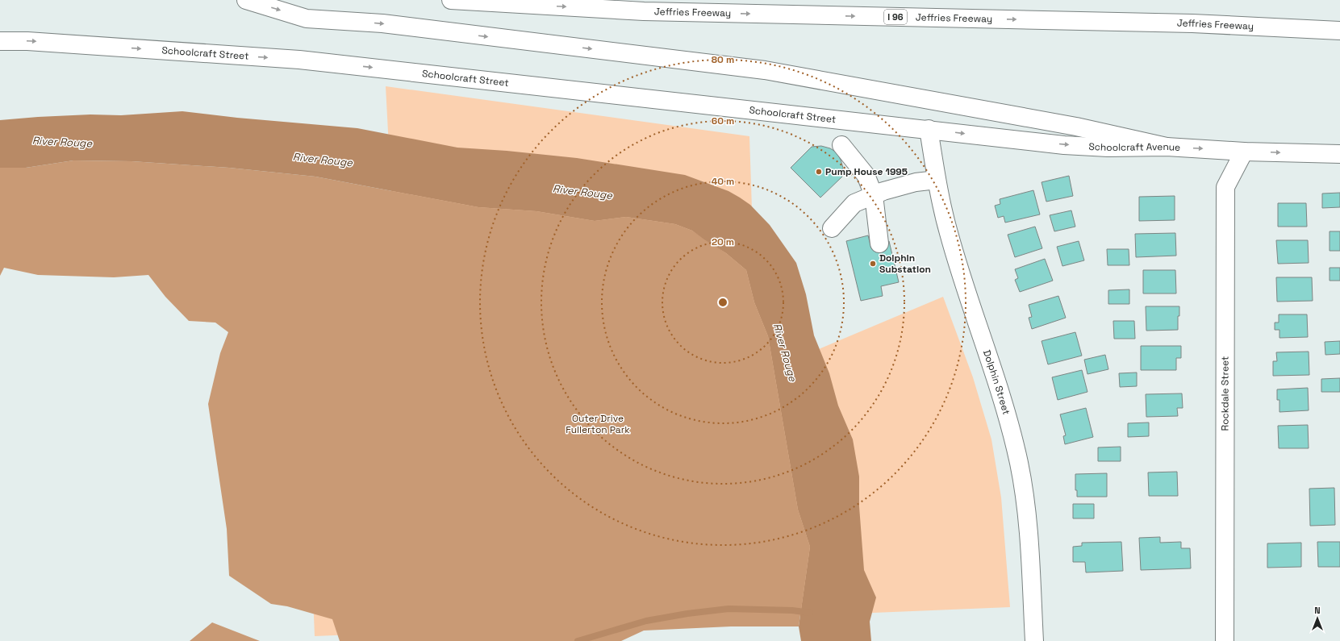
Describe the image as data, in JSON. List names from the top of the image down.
{
  "streets": {
    "main road": [
      "Jeffries Freeway",
      "I 96",
      "Schoolcraft Street",
      "Schoolcraft Avenue",
      "Dolphin Street",
      "Rockdale Street"
    ]
  },
  "crossings": [
    ["Schoolcraft Street", "Schoolcraft Avenue"],
    ["Schoolcraft Street", "Dolphin Street"],
    ["Schoolcraft Avenue", "Dolphin Street"],
    ["Schoolcraft Avenue", "Rockdale Street"]
  ],
  "water": ["River Rouge"],
  "parks": ["Outer Drive Fullerton Park"],
  "places": ["Pump House 1995", "Dolphin Substation"],
  "north": "top",
  "rings": [
    "80 m",
    "60 m",
    "40 m",
    "20 m"
  ]
}
